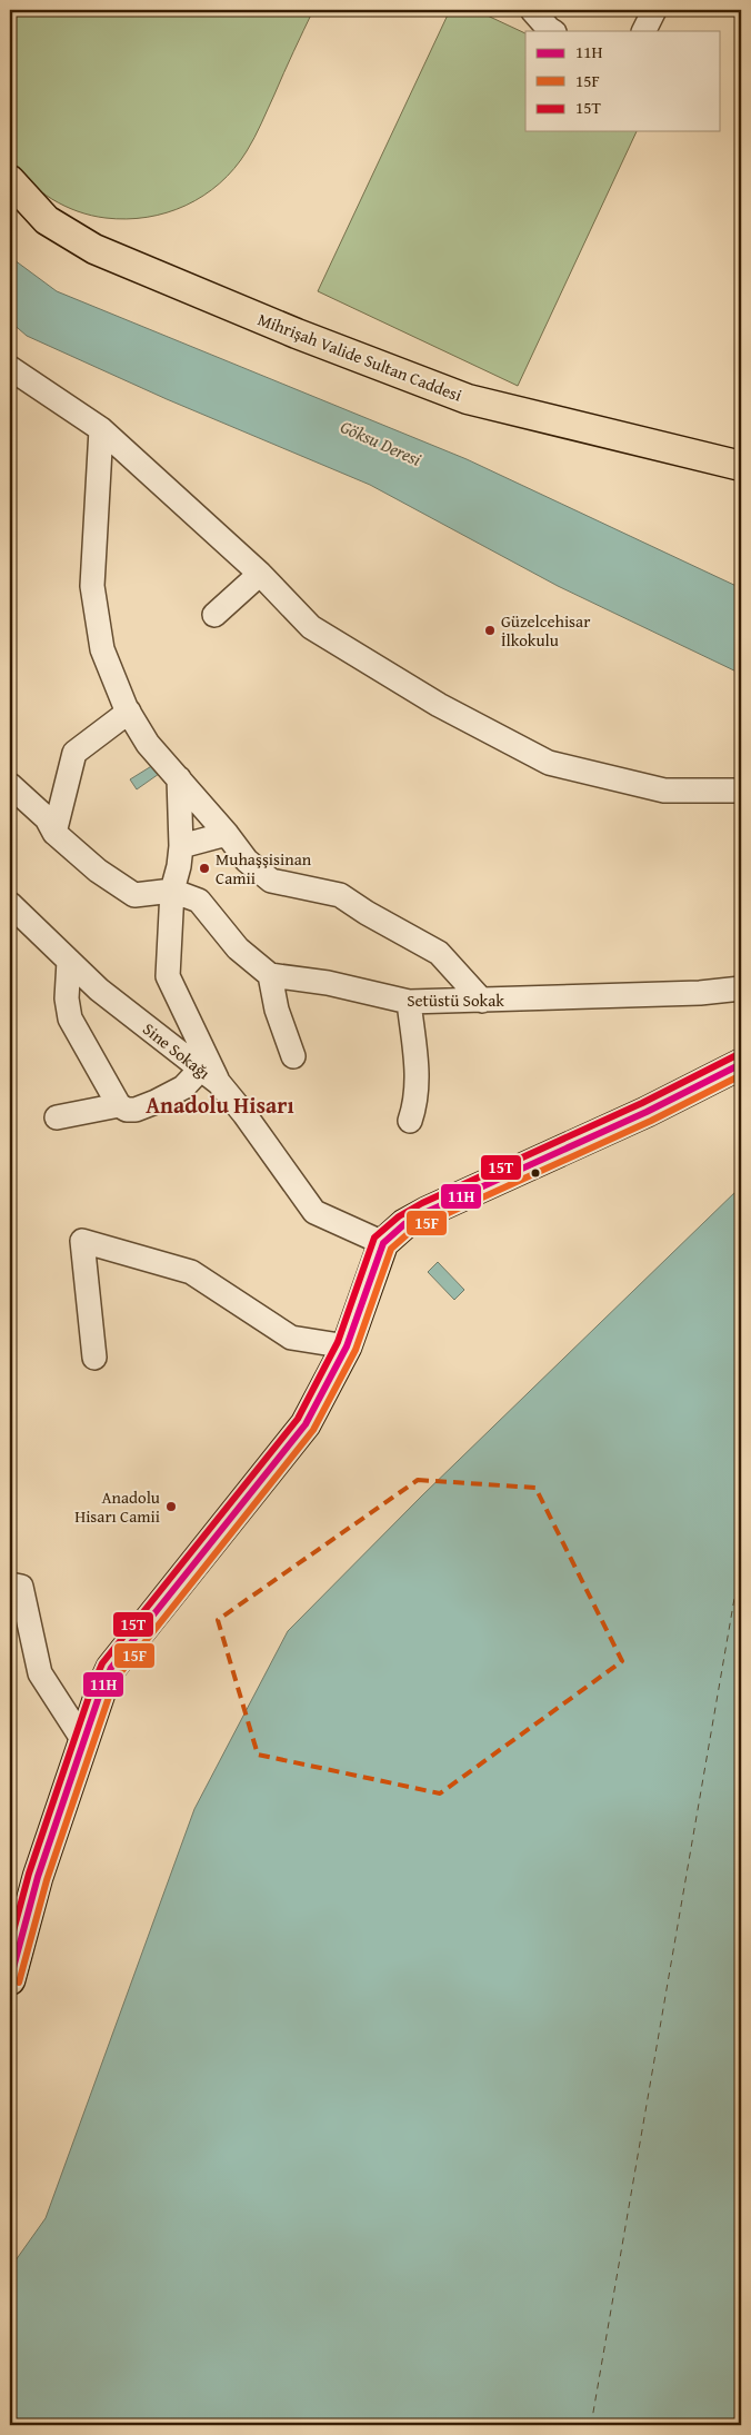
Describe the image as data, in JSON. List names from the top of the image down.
{
  "streets": {
    "main road": ["Mihrişah Valide Sultan Caddesi"],
    "street": ["Setüstü Sokak", "Sine Sokağı"]
  },
  "districts": ["Anadolu Hisarı"],
  "water": ["Göksu Deresi"],
  "places": ["Güzelcehisar İlkokulu", "Muhaşşisinan Camii", "Anadolu Hisarı Camii"],
  "lines": ["transit line 15T", "transit line 11H", "transit line 15F"],
  "legend": ["11H", "15F", "15T"]
}
